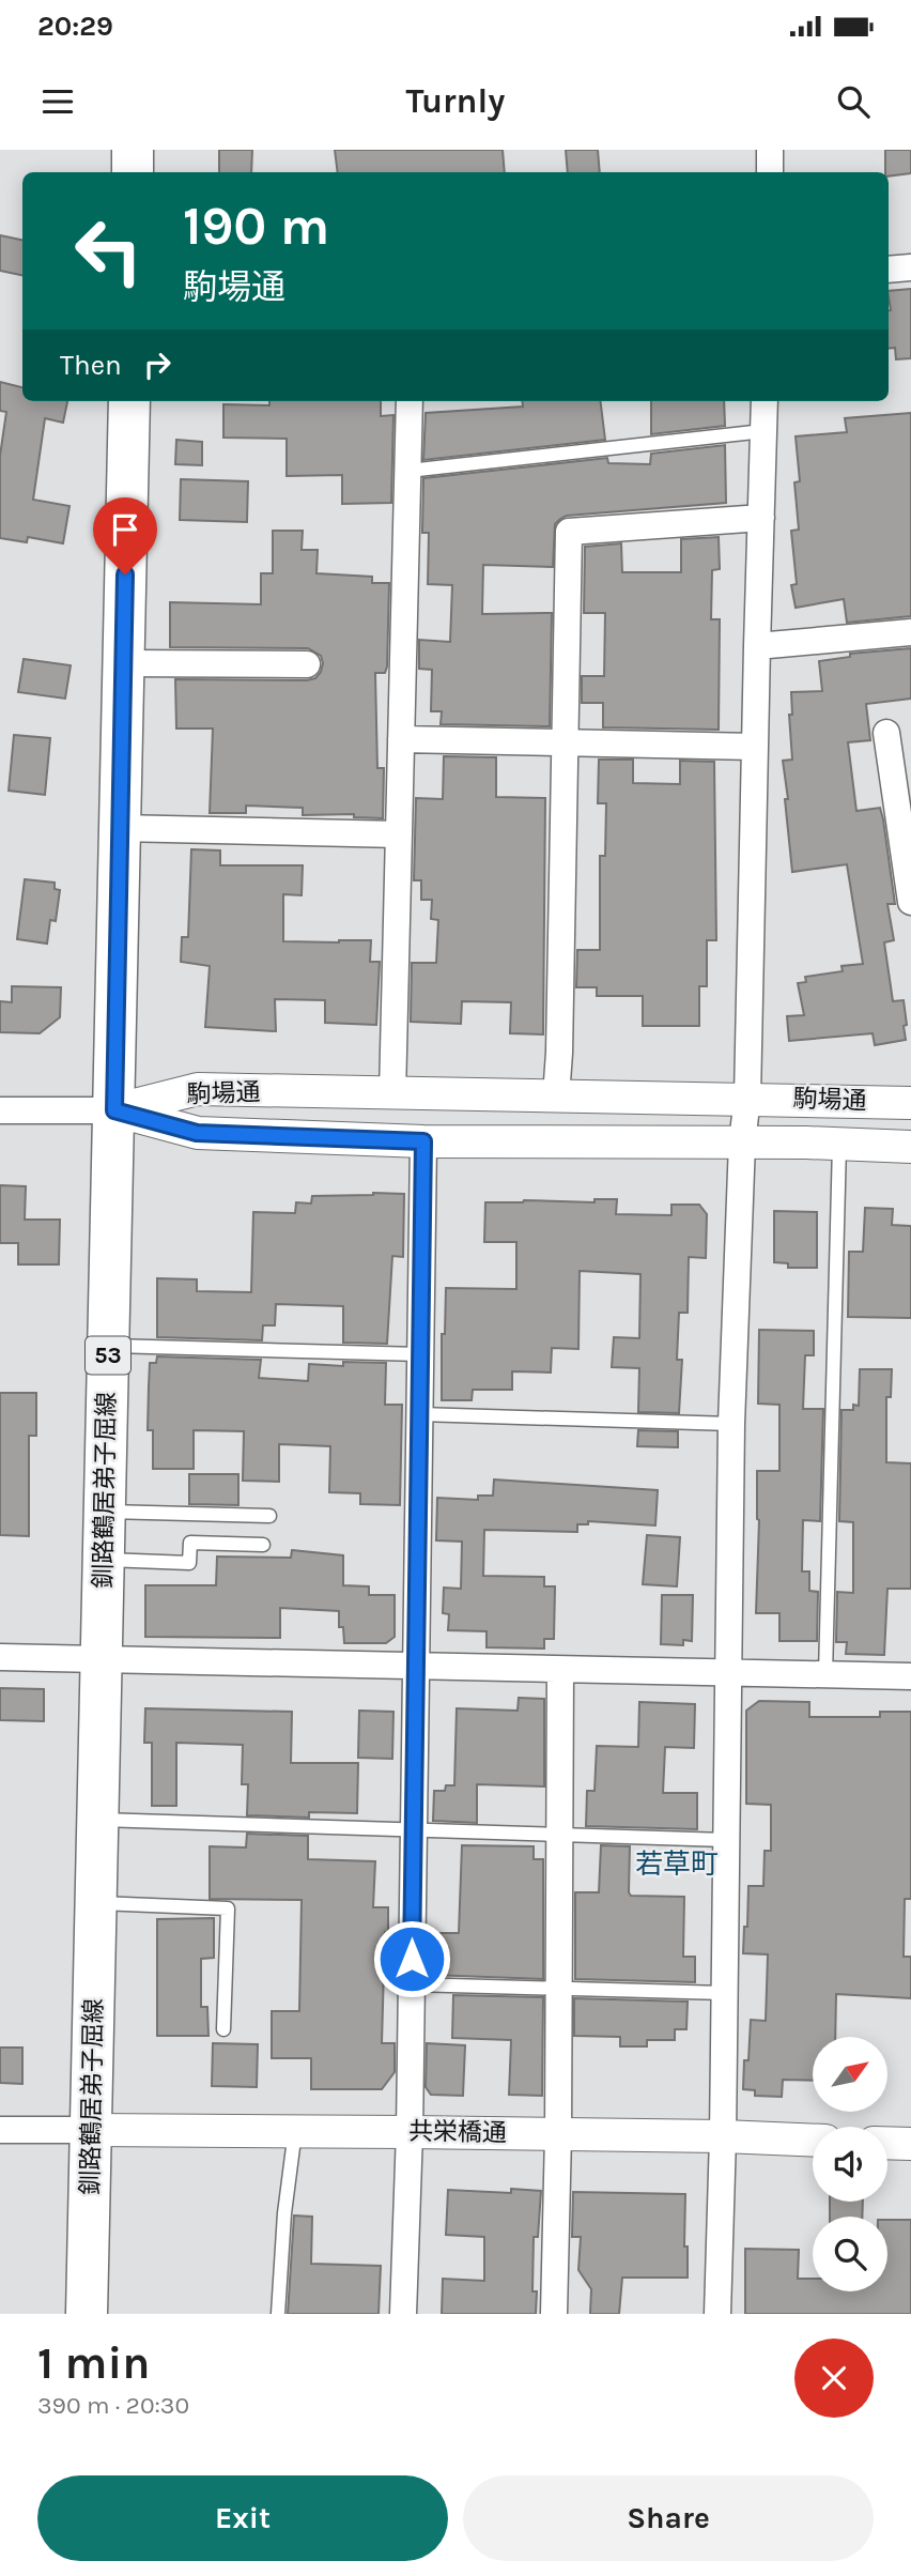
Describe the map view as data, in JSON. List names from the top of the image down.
{
  "streets": {
    "main road": ["53", "釧路鶴居弟子屈線"],
    "street": ["駒場通", "共栄橋通"]
  },
  "crossings": [
    ["駒場通", "釧路鶴居弟子屈線"],
    ["釧路鶴居弟子屈線", "共栄橋通"]
  ],
  "districts": ["若草町"],
  "north": "top right",
  "page": {
    "status": "20:29",
    "header": "Turnly",
    "turn": ["190 m", "駒場通"],
    "then": "Then",
    "heading": ["1 min", "390 m · 20:30"],
    "buttons": ["Exit", "Share"]
  }
}
